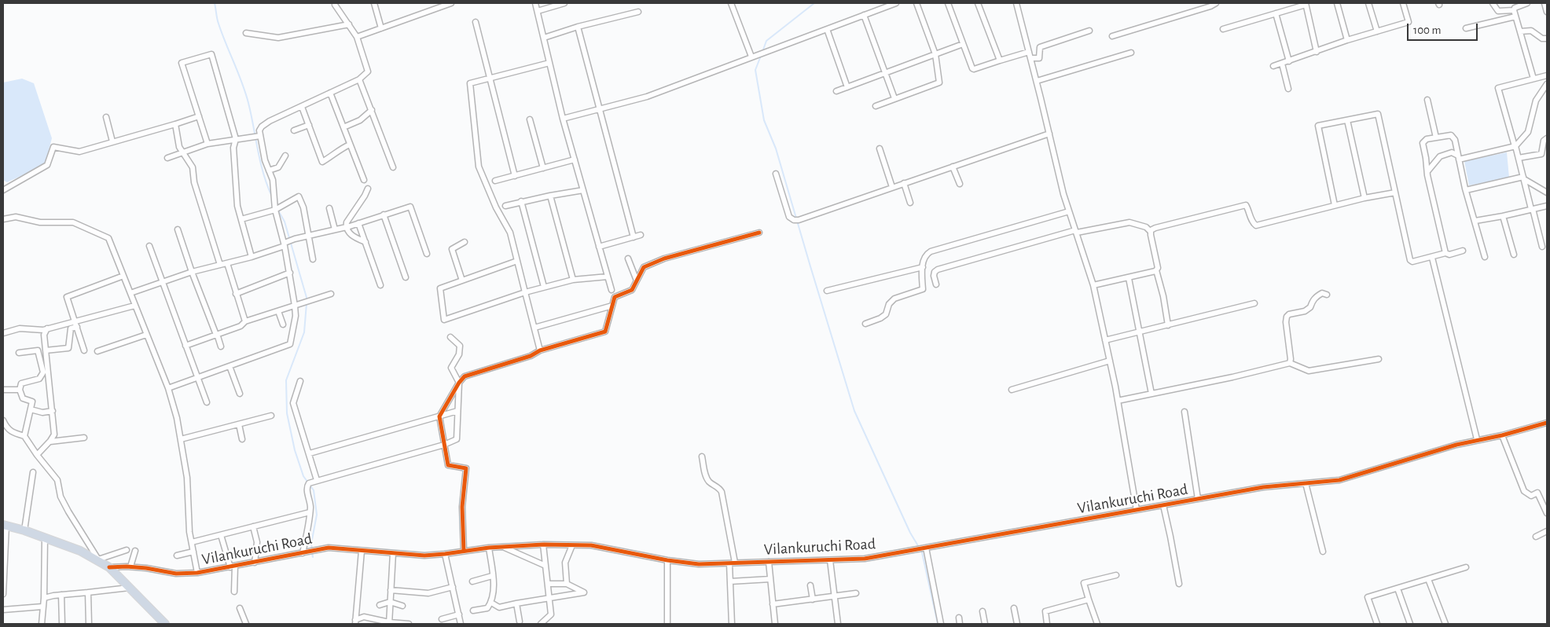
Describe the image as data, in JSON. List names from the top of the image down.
{
  "streets": {
    "street": ["Vilankuruchi Road"]
  },
  "scale_bar": "100 m"
}
